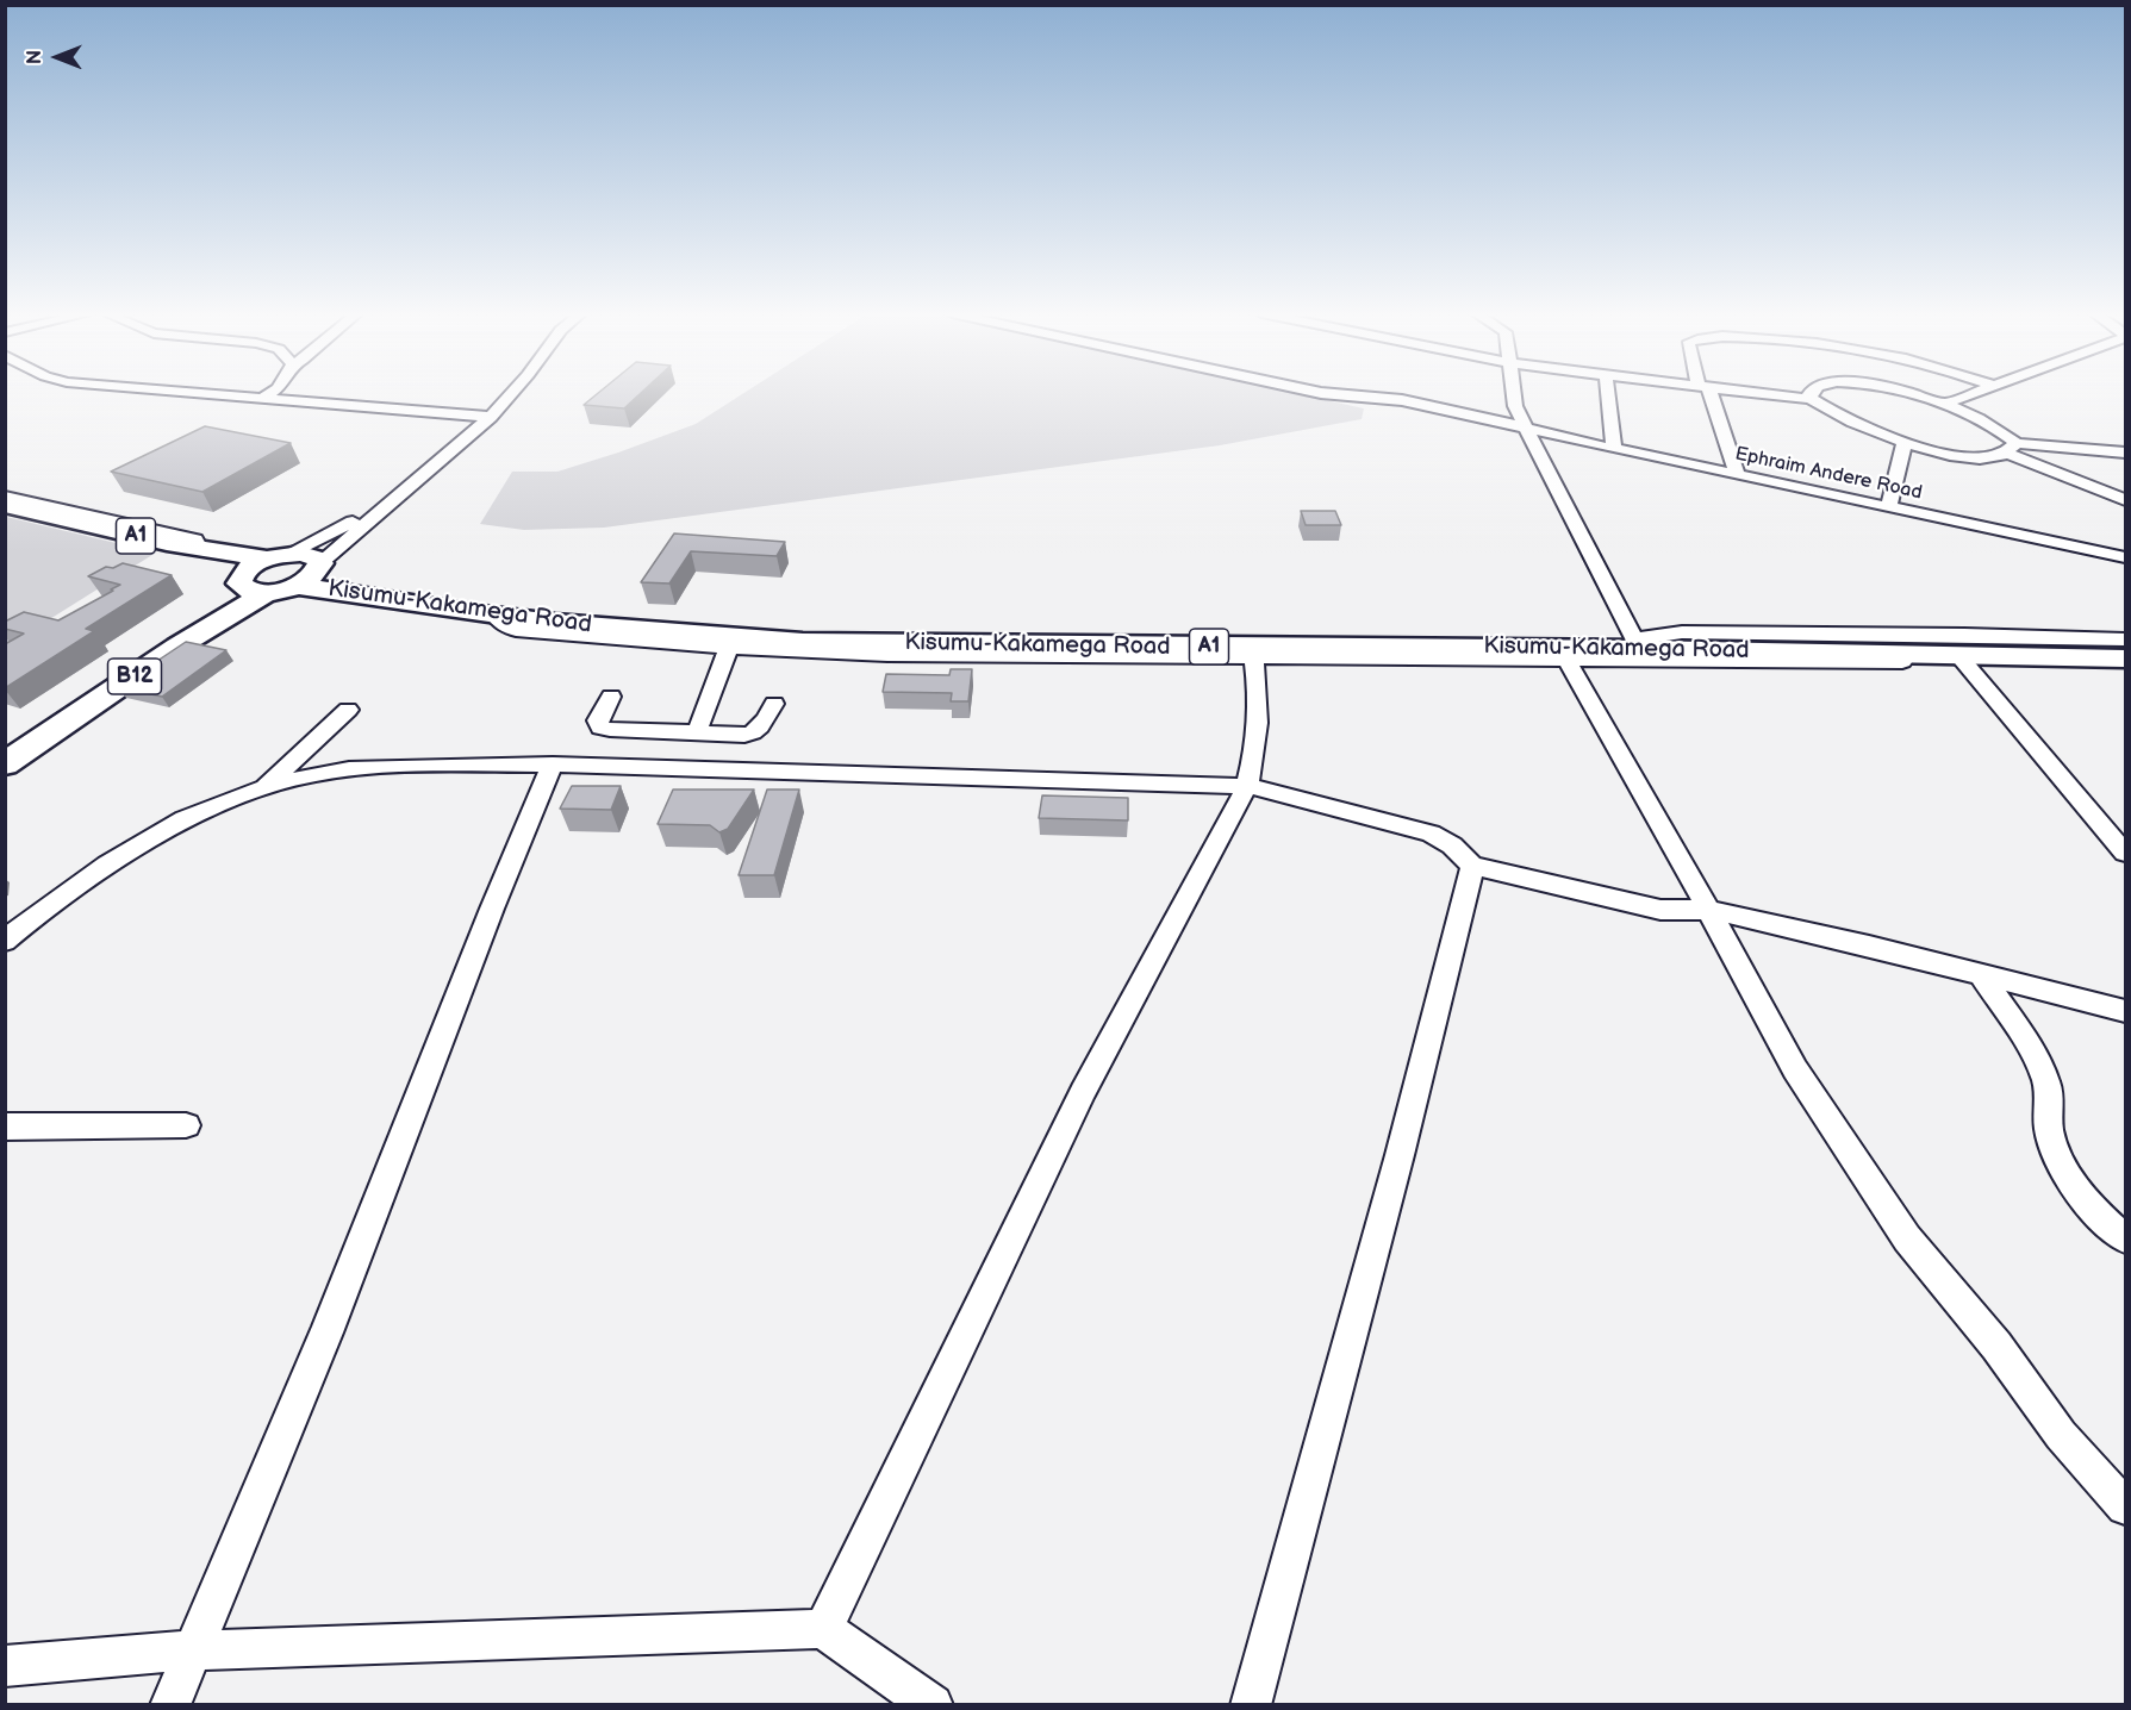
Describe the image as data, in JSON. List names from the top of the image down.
{
  "streets": {
    "highway": ["A1", "Kisumu-Kakamega Road", "B12"],
    "street": ["Ephraim Andere Road"]
  },
  "crossings": [
    ["A1", "Kisumu-Kakamega Road"],
    ["A1", "B12"],
    ["Kisumu-Kakamega Road", "B12"]
  ],
  "north": "left"
}
